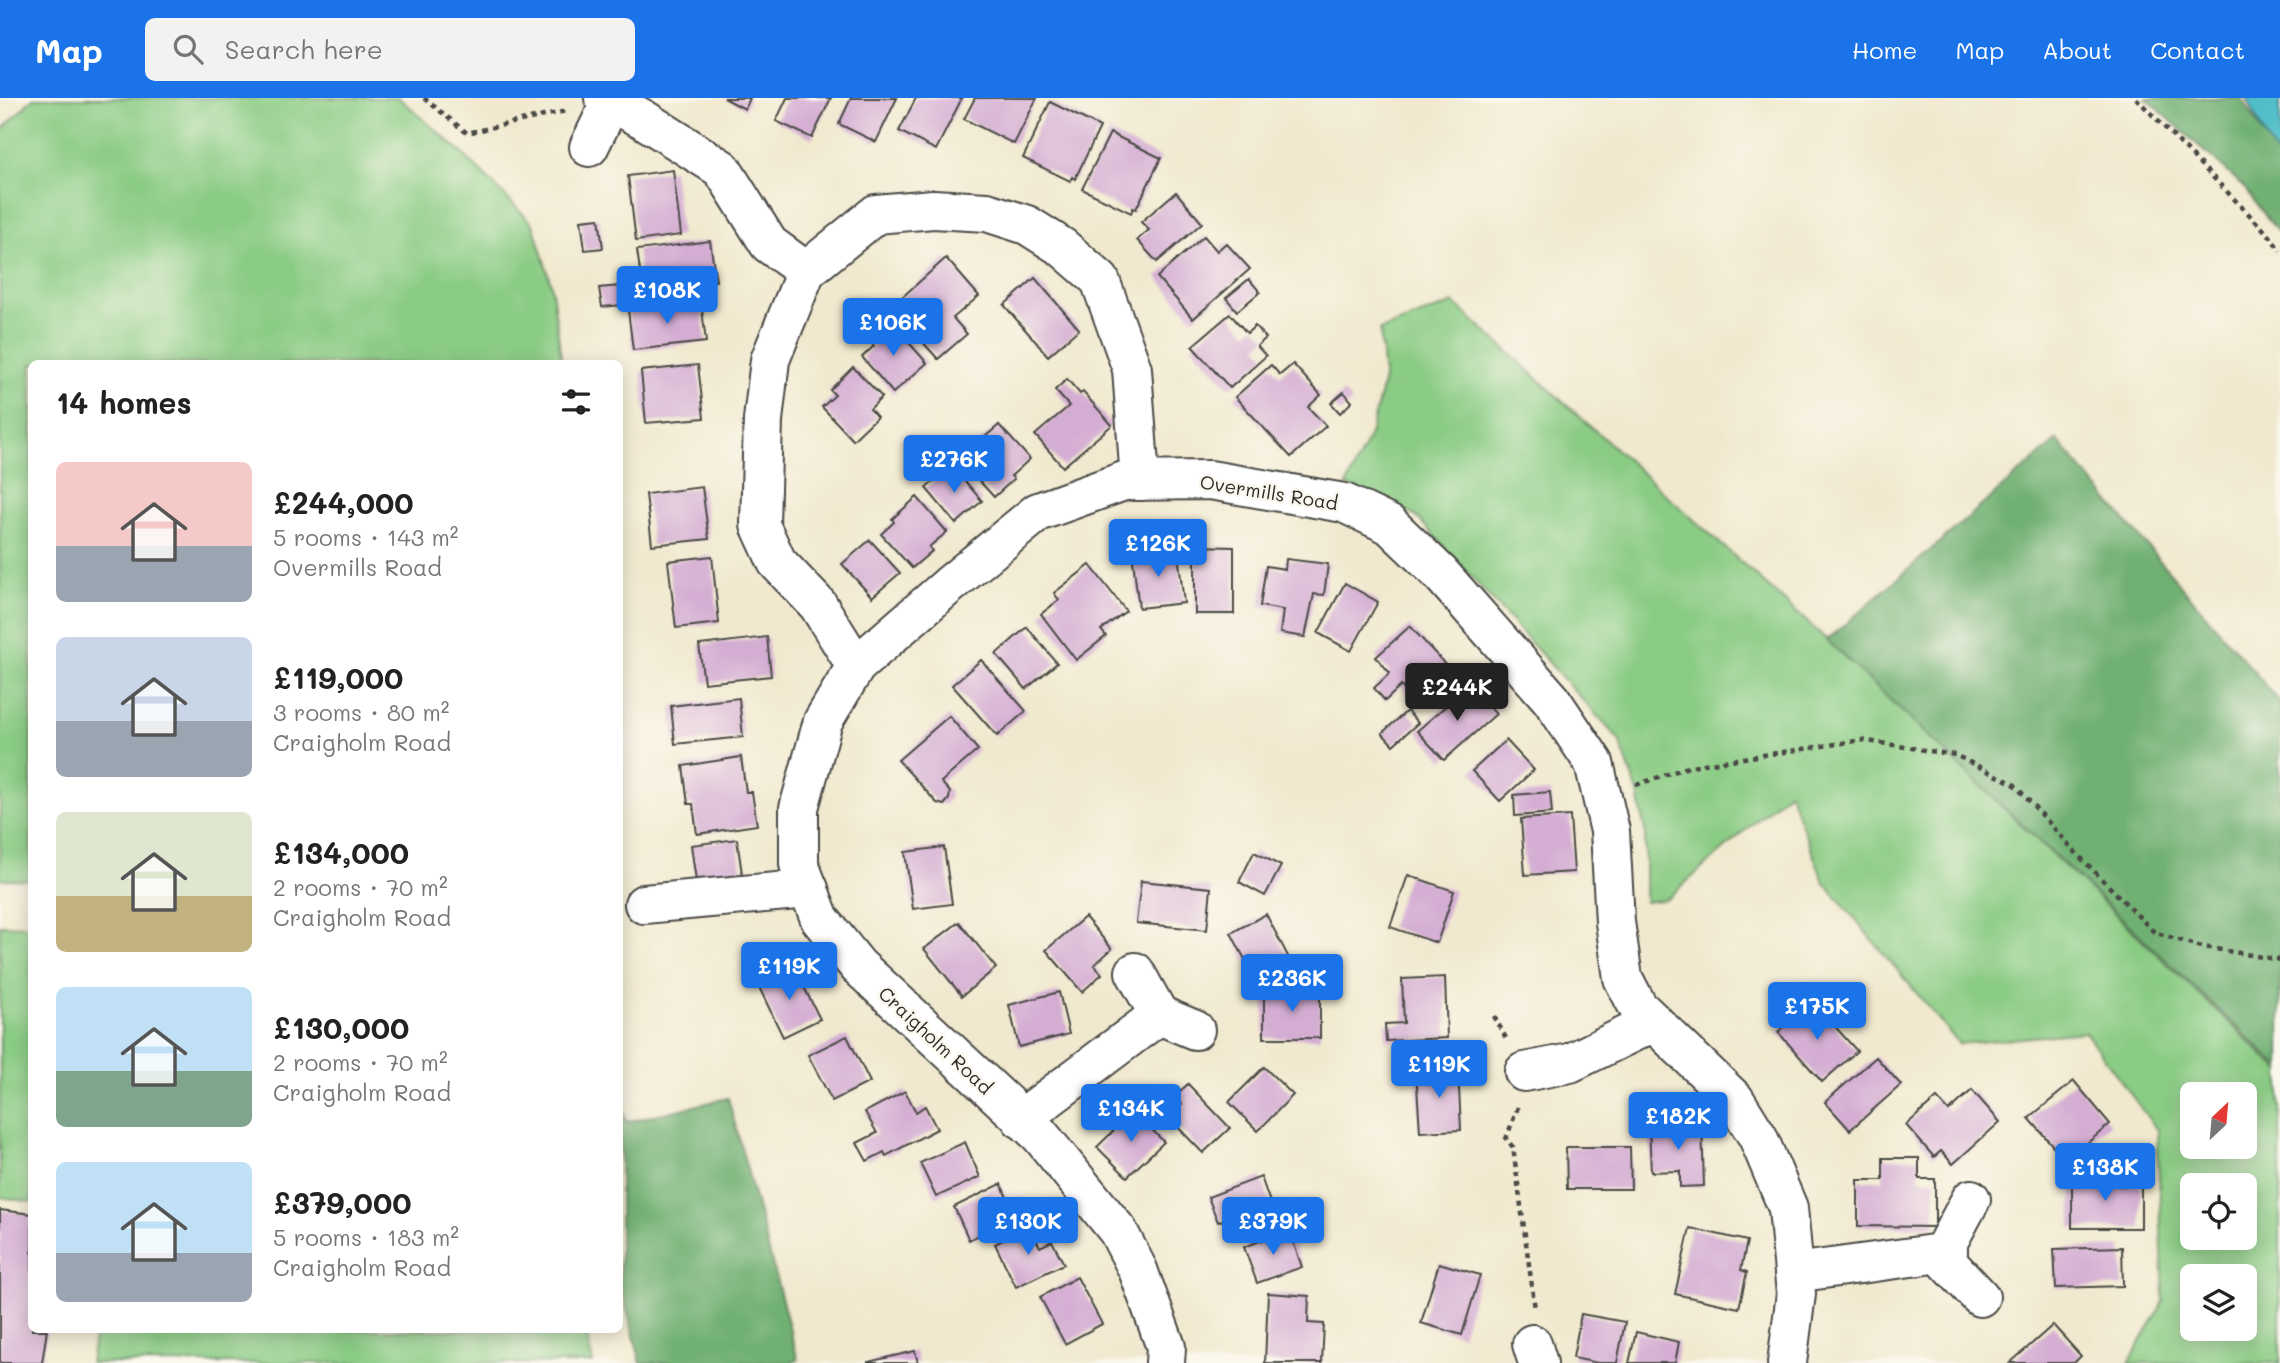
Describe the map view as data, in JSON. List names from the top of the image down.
{
  "streets": {
    "street": ["Overmills Road", "Craigholm Road"]
  },
  "crossings": [
    ["Overmills Road", "Craigholm Road"]
  ],
  "north": "top right",
  "page": {
    "header": "Map",
    "search": "Search here",
    "nav": [
      "Home",
      "Map",
      "About",
      "Contact"
    ],
    "price": [
      "£108K",
      "£106K",
      "£276K",
      "£126K",
      "£244K",
      "£119K",
      "£236K",
      "£175K",
      "£119K",
      "£134K",
      "£182K",
      "£138K",
      "£130K",
      "£379K"
    ],
    "heading": "14 homes",
    "list": [
      {
        "name": "£244,000",
        "note": "5 rooms · 143 m² · Overmills Road"
      },
      {
        "name": "£119,000",
        "note": "3 rooms · 80 m² · Craigholm Road"
      },
      {
        "name": "£134,000",
        "note": "2 rooms · 70 m² · Craigholm Road"
      },
      {
        "name": "£130,000",
        "note": "2 rooms · 70 m² · Craigholm Road"
      },
      {
        "name": "£379,000",
        "note": "5 rooms · 183 m² · Craigholm Road"
      }
    ]
  }
}
